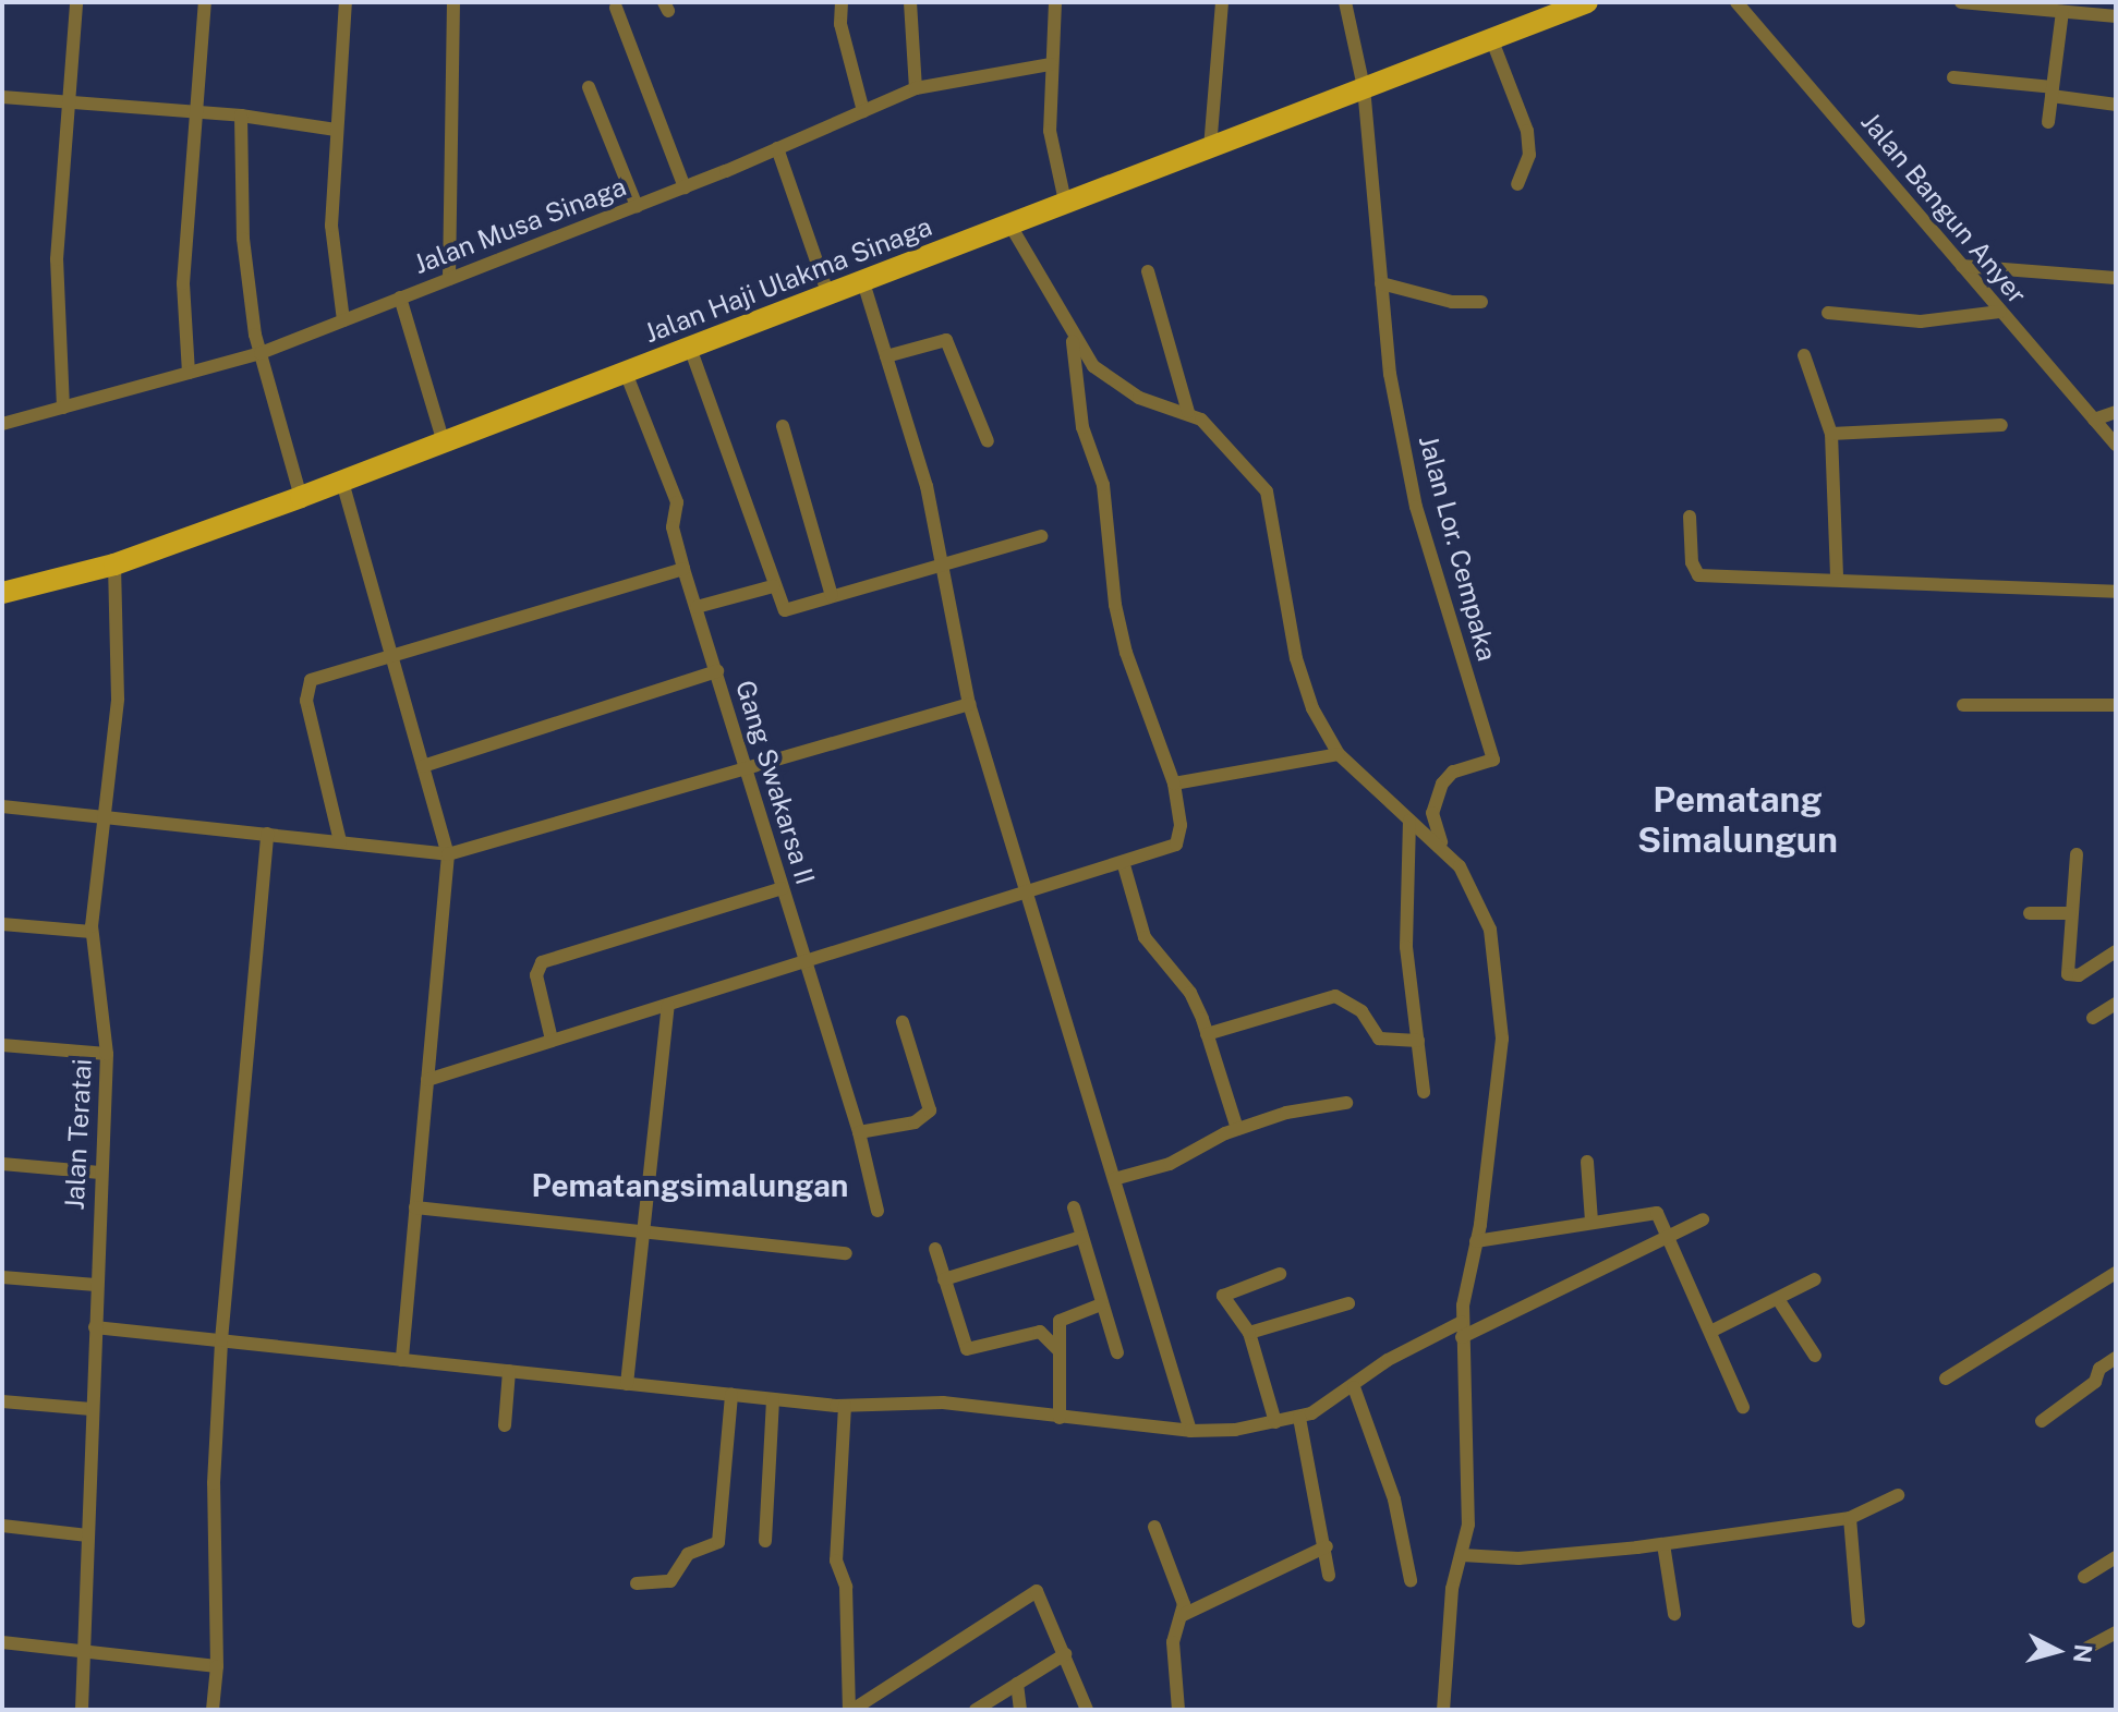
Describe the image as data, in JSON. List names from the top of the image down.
{
  "streets": {
    "main road": ["Jalan Haji Ulakma Sinaga"],
    "street": [
      "Jalan Bangun Anyer",
      "Jalan Musa Sinaga",
      "Jalan Lor. Cempaka",
      "Gang Swakarsa II",
      "Jalan Teratai"
    ]
  },
  "crossings": [
    ["Jalan Haji Ulakma Sinaga", "Jalan Lor. Cempaka"],
    ["Jalan Haji Ulakma Sinaga", "Gang Swakarsa II"],
    ["Jalan Haji Ulakma Sinaga", "Jalan Teratai"]
  ],
  "districts": ["Pematang Simalungun", "Pematangsimalungan"],
  "north": "right"
}
